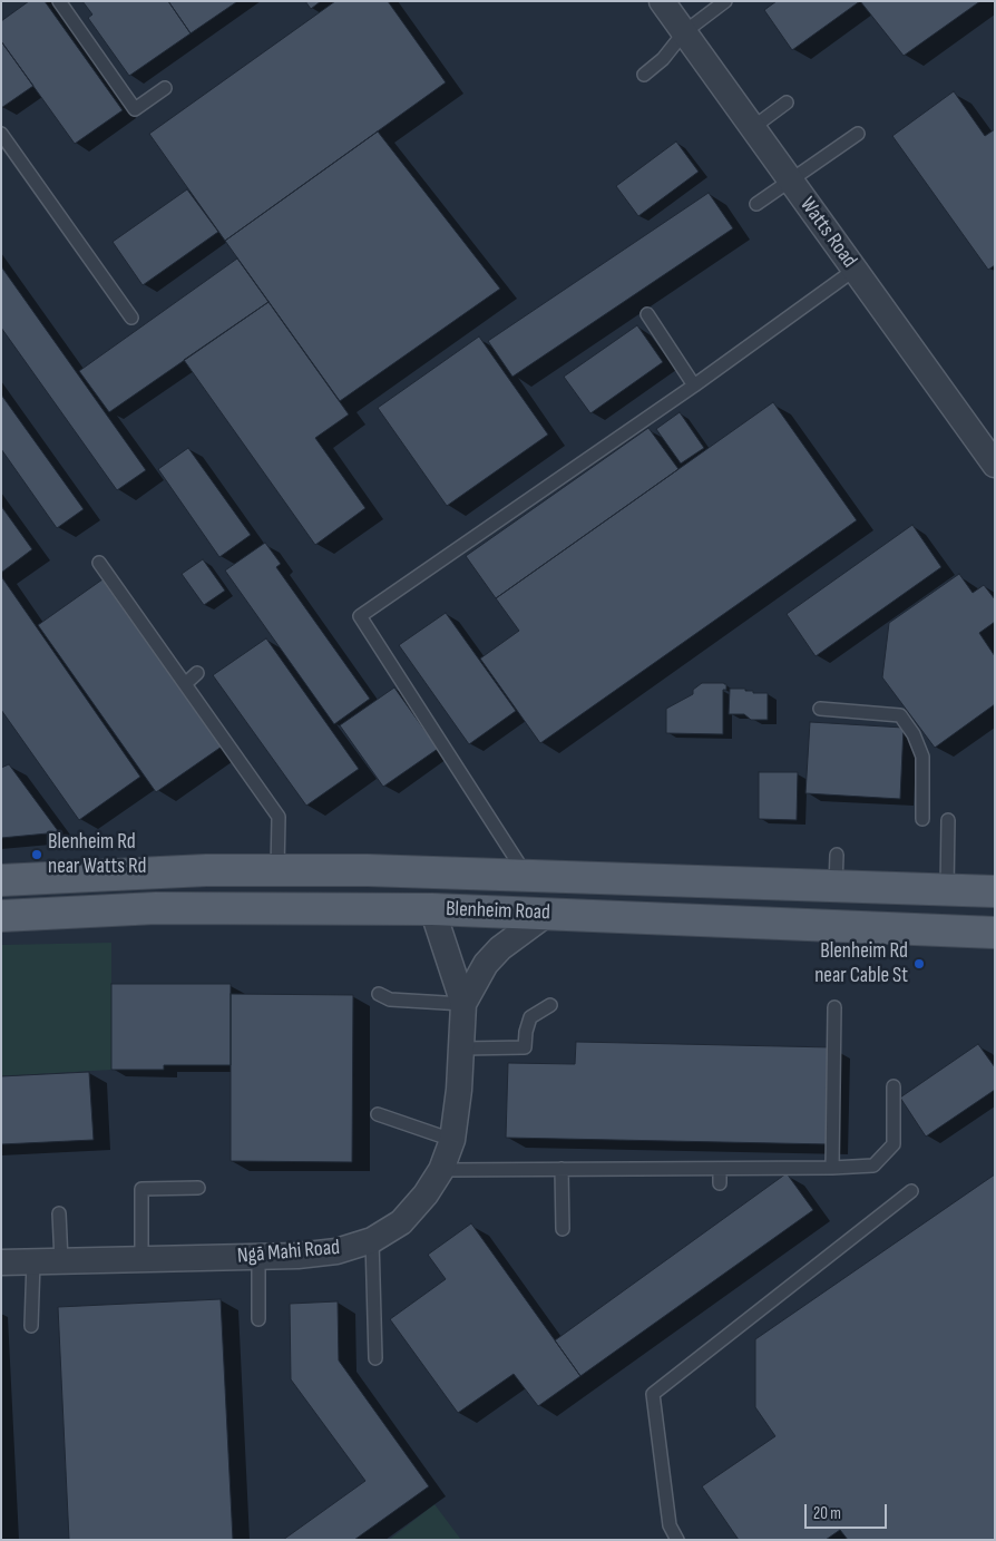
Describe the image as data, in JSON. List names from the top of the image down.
{
  "streets": {
    "main road": ["Blenheim Road"],
    "street": ["Watts Road", "Ngā Mahi Road"]
  },
  "crossings": [
    ["Blenheim Road", "Ngā Mahi Road"]
  ],
  "places": ["Blenheim Rd near Watts Rd", "Blenheim Rd near Cable St"],
  "scale_bar": "20 m"
}
